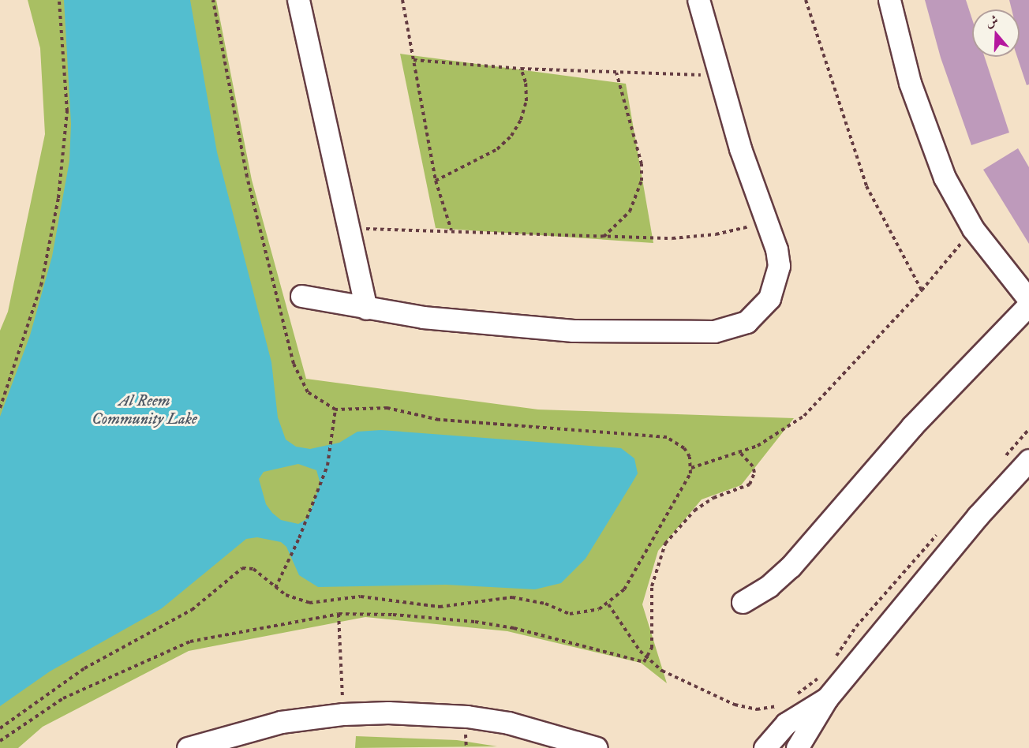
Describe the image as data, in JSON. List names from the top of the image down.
{
  "water": ["Al Reem Community Lake"],
  "north": "top"
}
